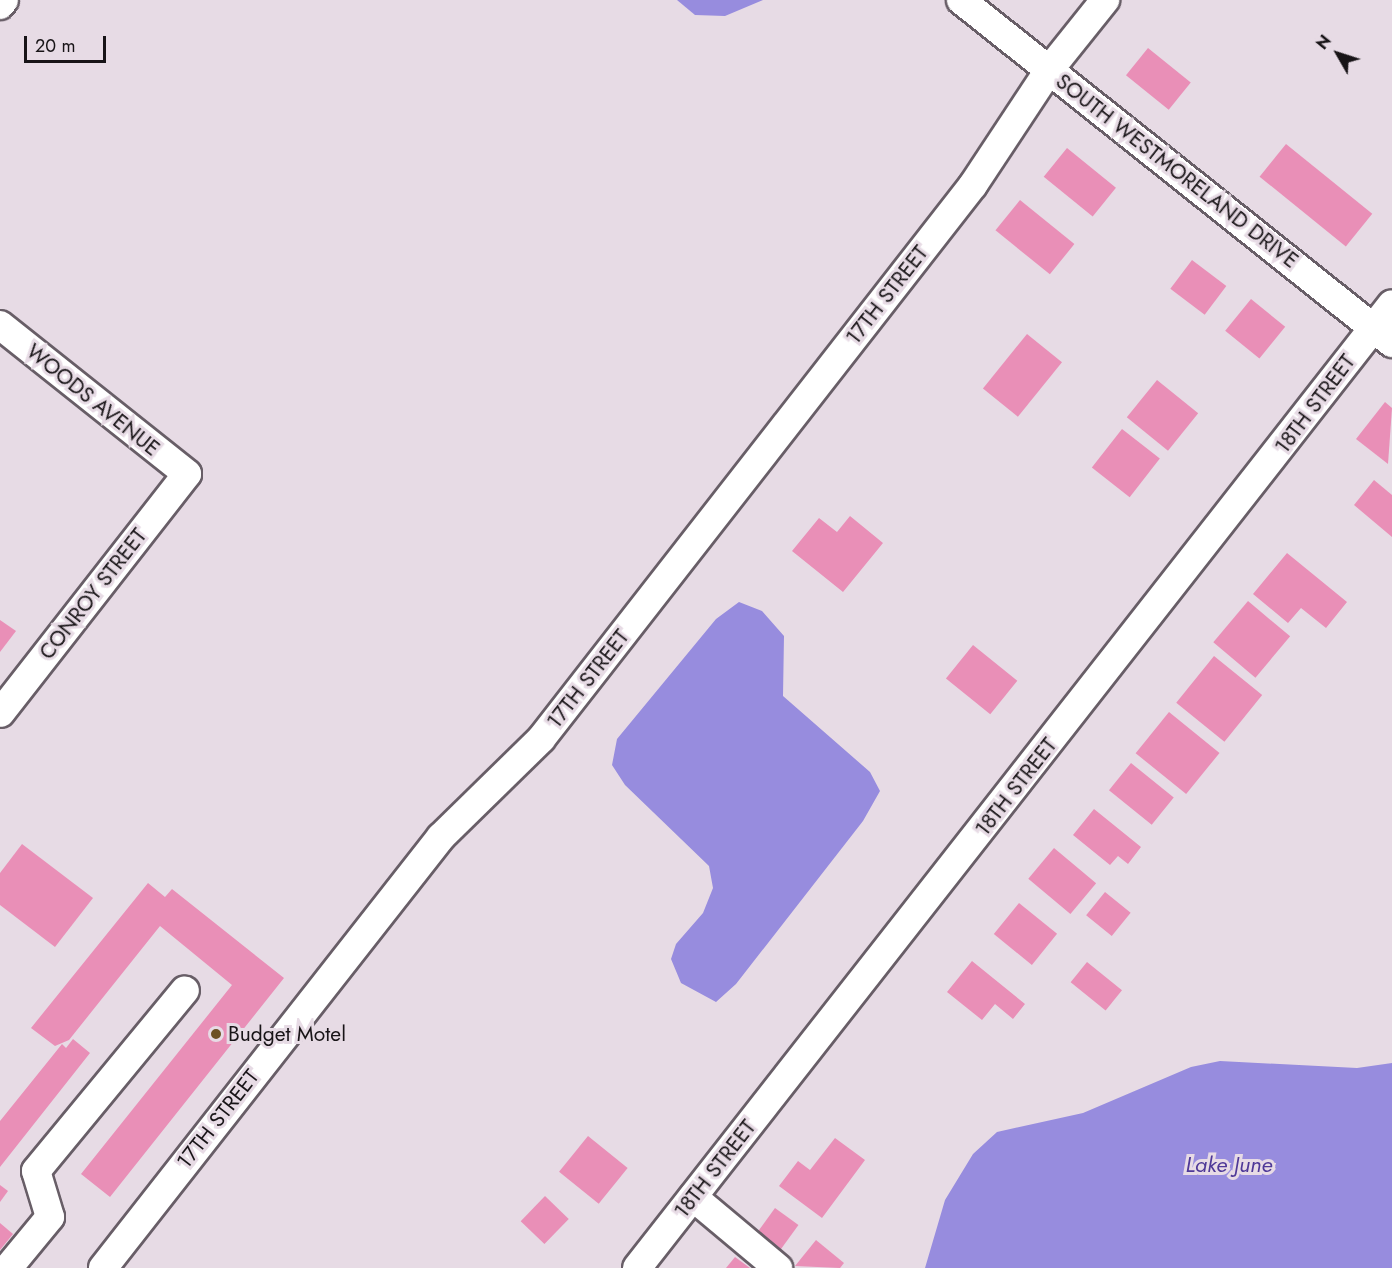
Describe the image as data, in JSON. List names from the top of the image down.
{
  "streets": {
    "street": [
      "SOUTH WESTMORELAND DRIVE",
      "17TH STREET",
      "WOODS AVENUE",
      "18TH STREET",
      "CONROY STREET"
    ]
  },
  "crossings": [
    ["SOUTH WESTMORELAND DRIVE", "17TH STREET"],
    ["SOUTH WESTMORELAND DRIVE", "18TH STREET"],
    ["WOODS AVENUE", "CONROY STREET"]
  ],
  "water": ["Lake June"],
  "places": ["Budget Motel"],
  "scale_bar": "20 m",
  "north": "top left"
}
